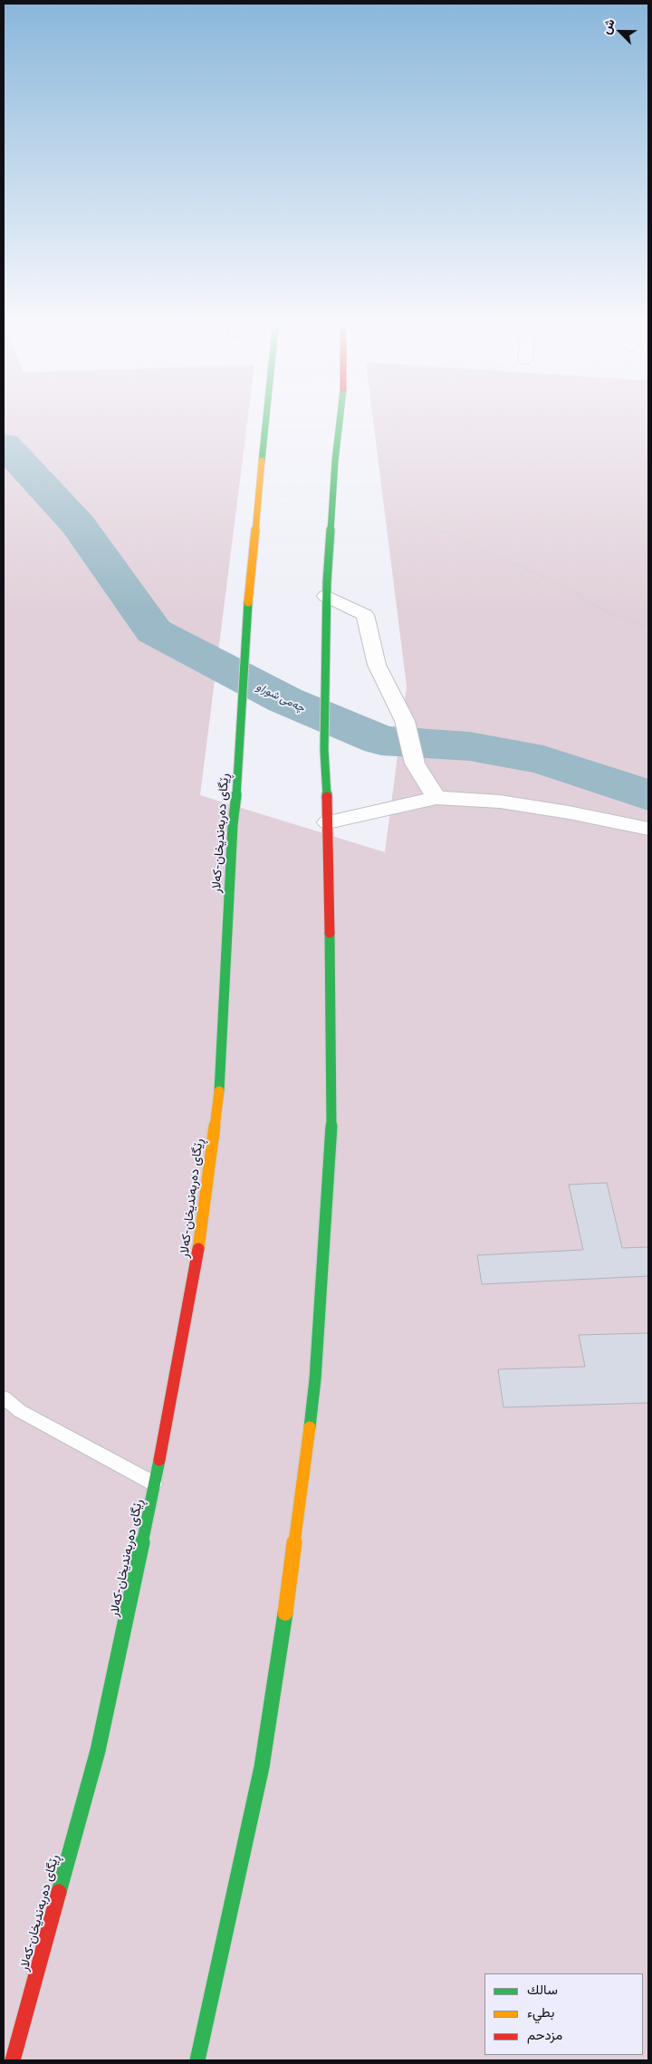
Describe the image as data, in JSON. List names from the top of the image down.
{
  "streets": {
    "highway": ["ڕێگای دەربەندیخان-کەلار"]
  },
  "water": ["چەمی شوراو"],
  "legend": ["سالك", "بطيء", "مزدحم"],
  "north": "top left"
}
